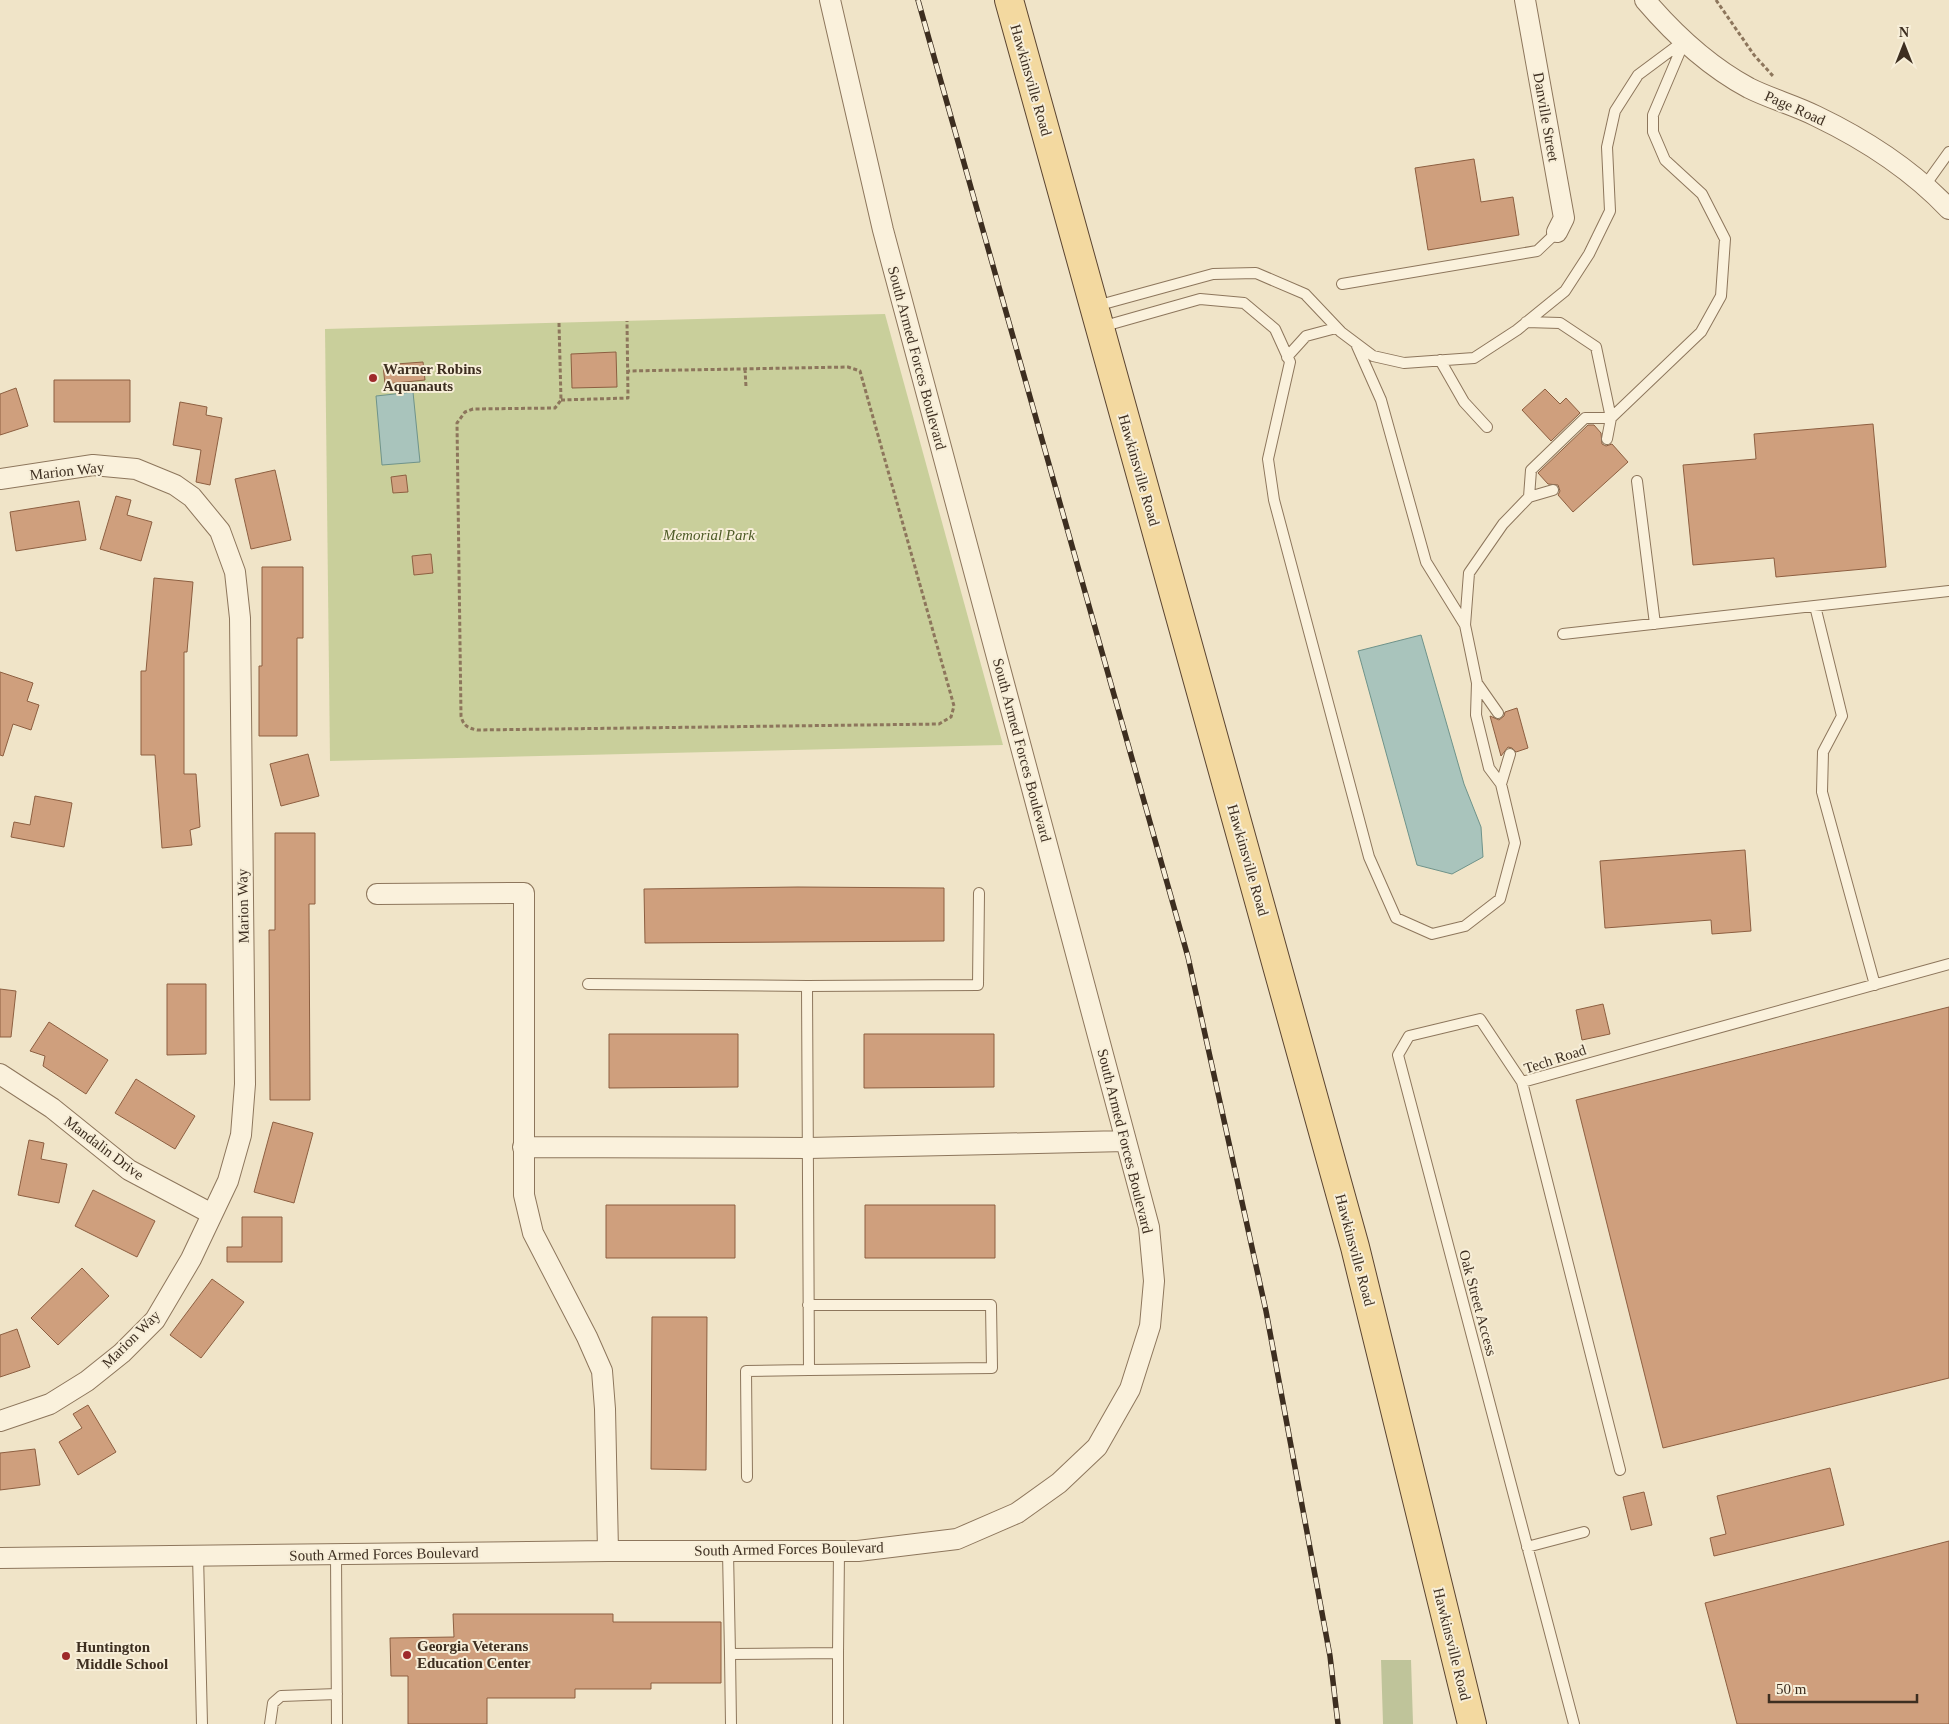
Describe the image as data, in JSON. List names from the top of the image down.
{
  "streets": {
    "main road": ["Hawkinsville Road"],
    "street": [
      "Page Road",
      "Danville Street",
      "South Armed Forces Boulevard",
      "Marion Way",
      "Mandalin Drive"
    ],
    "lane": ["Tech Road", "Oak Street Access"]
  },
  "crossings": [
    ["Marion Way", "Mandalin Drive"],
    ["Tech Road", "Oak Street Access"]
  ],
  "parks": ["Memorial Park"],
  "places": ["Warner Robins Aquanauts", "Georgia Veterans Education Center", "Huntington Middle School"],
  "scale_bar": "50 m",
  "north": "top"
}
